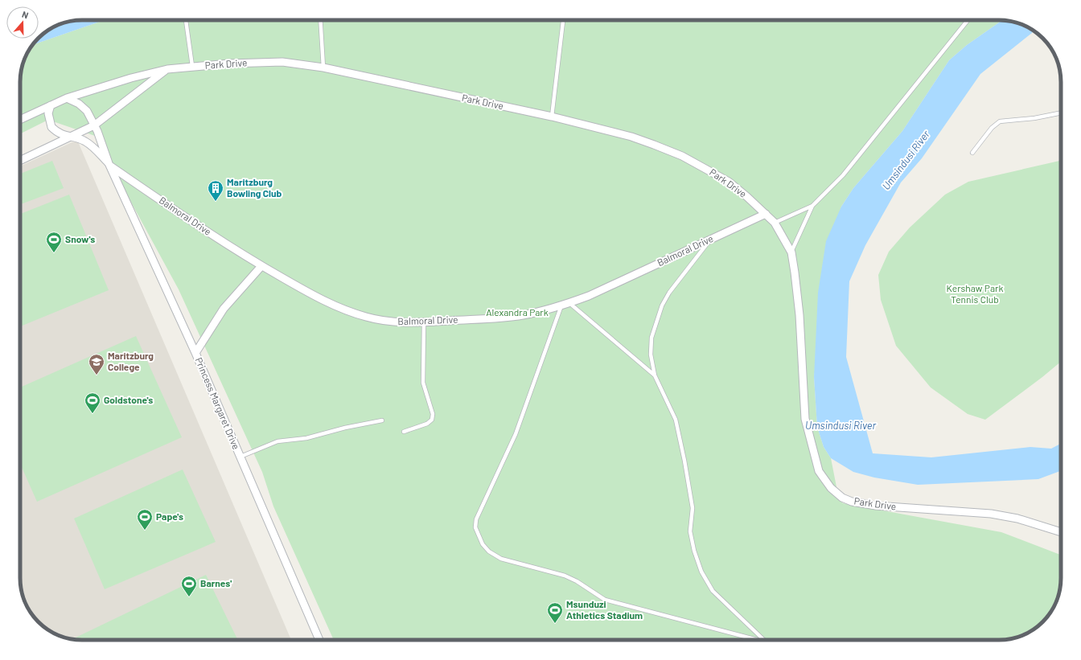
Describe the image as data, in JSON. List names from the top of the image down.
{
  "streets": {
    "street": ["Park Drive", "Balmoral Drive", "Princess Margaret Drive"]
  },
  "crossings": [
    ["Park Drive", "Balmoral Drive"],
    ["Park Drive", "Princess Margaret Drive"],
    ["Balmoral Drive", "Princess Margaret Drive"]
  ],
  "water": ["Umsindusi River"],
  "parks": ["Kershaw Park Tennis Club", "Alexandra Park"],
  "places": {
    "building": ["Maritzburg Bowling Club"],
    "sports": [
      "Snow's",
      "Goldstone's",
      "Pape's",
      "Barnes'",
      "Msunduzi Athletics Stadium"
    ],
    "school or university": ["Maritzburg College"]
  },
  "north": "top"
}
